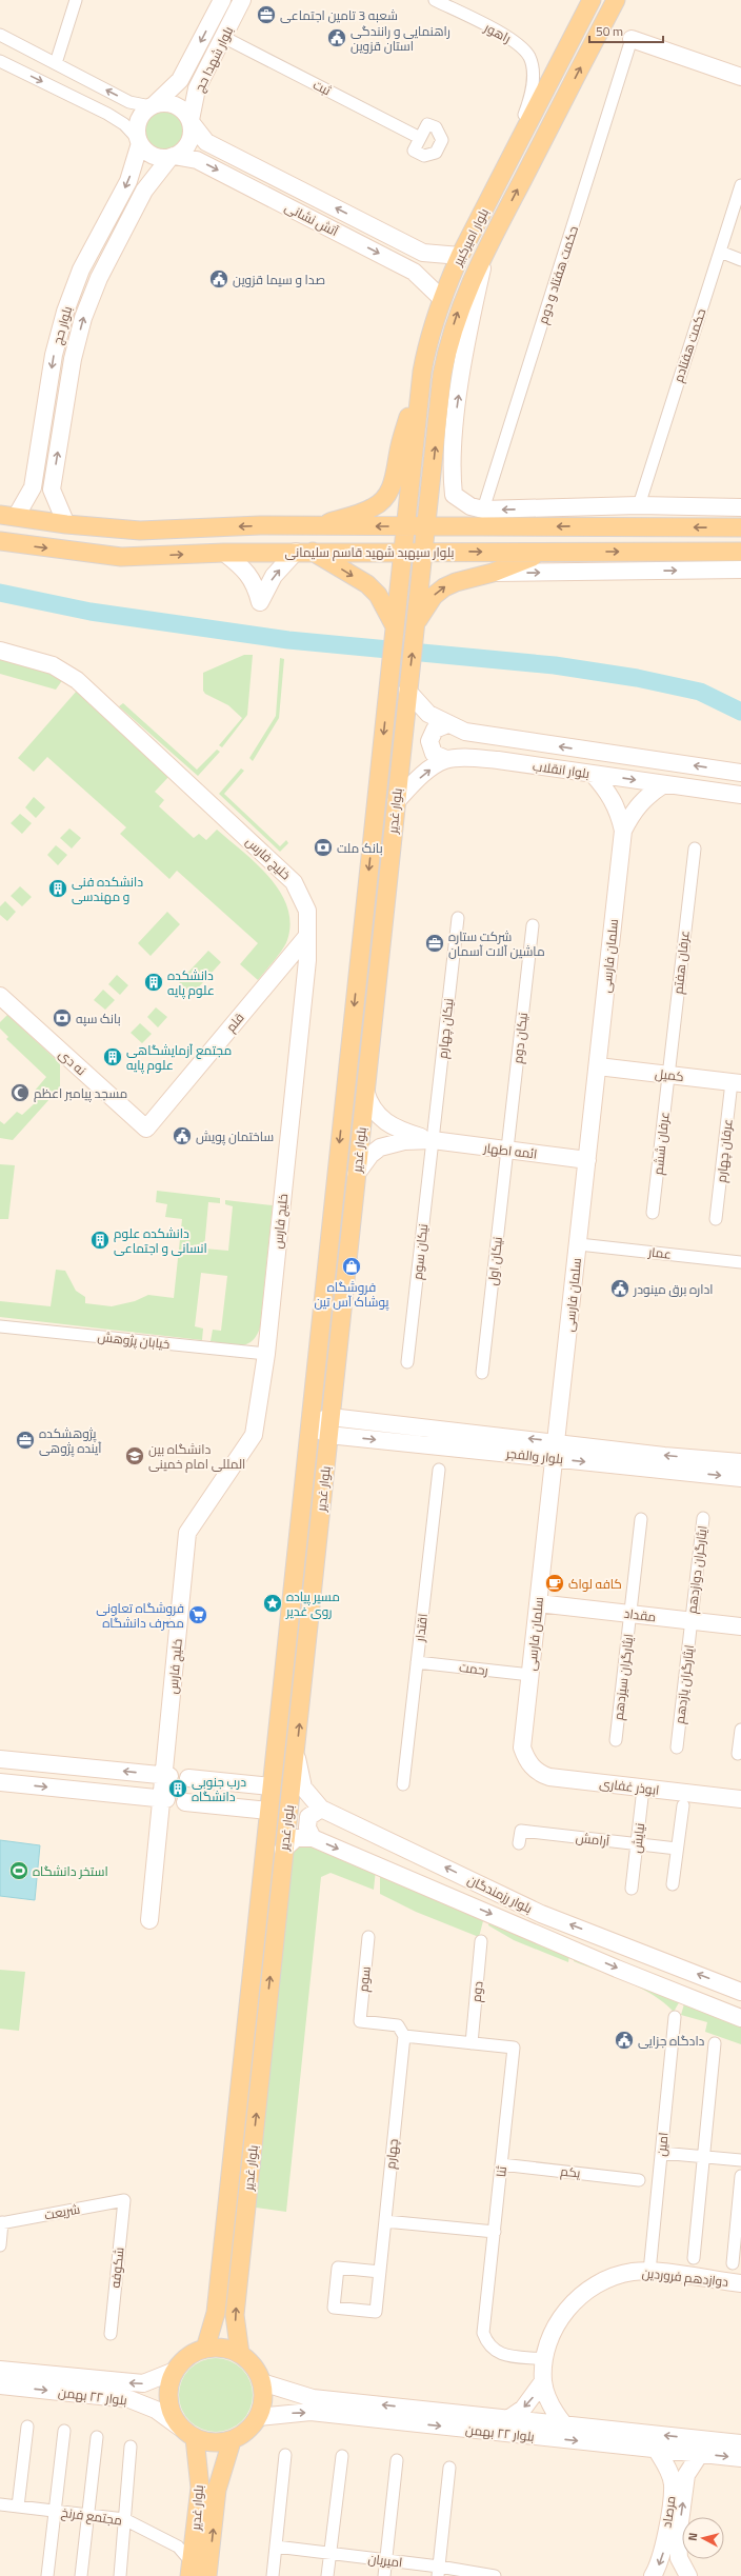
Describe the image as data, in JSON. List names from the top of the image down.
{
  "streets": {
    "main road": [
      "بلوار شهدا حج",
      "آتش نشانی",
      "بلوار امیرکبیر",
      "بلوار حج",
      "بلوار سپهبد شهید قاسم سلیمانی",
      "بلوار انقلاب",
      "بلوار غدیر",
      "خلیج فارس",
      "سلمان فارسی",
      "قلم",
      "نه دی",
      "کمیل",
      "ائمه اطهار",
      "بلوار والفجر",
      "مقداد",
      "ابوذر غفاری",
      "بلوار رزمندگان",
      "دوازدهم فروردین",
      "بلوار ۲۲ بهمن",
      "مرصاد"
    ],
    "street": [
      "راهور",
      "ثبت",
      "حکمت هفتاد و دوم",
      "حکمت هفتادم",
      "عرفان هفتم",
      "نیکان چهارم",
      "نیکان دوم",
      "عرفان ششم",
      "عرفان چهارم",
      "نیکان سوم",
      "عمار",
      "نیکان اول",
      "خیابان پژوهش",
      "ایثارگران دوازدهم",
      "اقتدار",
      "رحمت",
      "ایثارگران سیزدهم",
      "ایثارگران یازدهم",
      "نیایش",
      "آرامش",
      "سوم",
      "دوم",
      "امین",
      "چهارم",
      "ثنا",
      "یکم",
      "شریعت",
      "شکوفه",
      "مجتمع فرنخ",
      "امیریان"
    ]
  },
  "crossings": [
    ["راهور", "بلوار امیرکبیر"],
    ["بلوار شهدا حج", "ثبت"],
    ["بلوار شهدا حج", "آتش نشانی"],
    ["بلوار شهدا حج", "بلوار حج"],
    ["آتش نشانی", "بلوار امیرکبیر"],
    ["آتش نشانی", "بلوار حج"],
    ["بلوار امیرکبیر", "حکمت هفتاد و دوم"],
    ["بلوار امیرکبیر", "بلوار سپهبد شهید قاسم سلیمانی"],
    ["بلوار امیرکبیر", "بلوار غدیر"],
    ["بلوار حج", "بلوار سپهبد شهید قاسم سلیمانی"],
    ["بلوار سپهبد شهید قاسم سلیمانی", "بلوار غدیر"],
    ["بلوار انقلاب", "بلوار غدیر"],
    ["بلوار انقلاب", "سلمان فارسی"],
    ["بلوار غدیر", "ائمه اطهار"],
    ["بلوار غدیر", "بلوار والفجر"],
    ["بلوار غدیر", "بلوار رزمندگان"],
    ["بلوار غدیر", "بلوار ۲۲ بهمن"],
    ["بلوار غدیر", "مجتمع فرنخ"],
    ["خلیج فارس", "قلم"],
    ["خلیج فارس", "خیابان پژوهش"],
    ["سلمان فارسی", "کمیل"],
    ["سلمان فارسی", "ائمه اطهار"],
    ["سلمان فارسی", "عمار"],
    ["سلمان فارسی", "بلوار والفجر"],
    ["سلمان فارسی", "مقداد"],
    ["سلمان فارسی", "رحمت"],
    ["سلمان فارسی", "ابوذر غفاری"],
    ["عرفان هفتم", "کمیل"],
    ["عرفان هفتم", "عرفان ششم"],
    ["قلم", "نه دی"],
    ["نیکان چهارم", "ائمه اطهار"],
    ["نیکان چهارم", "نیکان سوم"],
    ["نیکان دوم", "ائمه اطهار"],
    ["نیکان دوم", "نیکان اول"],
    ["کمیل", "عرفان ششم"],
    ["کمیل", "عرفان چهارم"],
    ["ائمه اطهار", "نیکان سوم"],
    ["ائمه اطهار", "نیکان اول"],
    ["ایثارگران دوازدهم", "مقداد"],
    ["ایثارگران دوازدهم", "ایثارگران یازدهم"],
    ["مقداد", "ایثارگران سیزدهم"],
    ["مقداد", "ایثارگران یازدهم"],
    ["اقتدار", "رحمت"],
    ["ابوذر غفاری", "نیایش"],
    ["نیایش", "آرامش"],
    ["سوم", "چهارم"],
    ["سوم", "ثنا"],
    ["دوم", "ثنا"],
    ["امین", "دوازدهم فروردین"],
    ["چهارم", "ثنا"],
    ["ثنا", "یکم"],
    ["ثنا", "دوازدهم فروردین"],
    ["شریعت", "شکوفه"],
    ["بلوار ۲۲ بهمن", "مرصاد"]
  ],
  "places": {
    "office": ["شعبه 3 تامین اجتماعی", "شرکت ستاره ماشین آلات آسمان", "پژوهشکده آینده پژوهی"],
    "public building": [
      "راهنمایی و رانندگی استان قزوین",
      "صدا و سیما قزوین",
      "ساختمان پویش",
      "اداره برق مینودر",
      "دادگاه جزایی"
    ],
    "bank": ["بانک ملت", "بانک سپه"],
    "building": [
      "دانشکده فنی و مهندسی",
      "دانشکده علوم پایه",
      "مجتمع آزمایشگاهی علوم پایه",
      "دانشکده علوم انسانی و اجتماعی",
      "درب جنوبی دانشگاه"
    ],
    "mosque": ["مسجد پیامبر اعظم"],
    "shop": ["فروشگاه پوشاک آس تین"],
    "school or university": ["دانشگاه بین المللی امام خمینی"],
    "cafe": ["کافه لواک"],
    "place": ["مسیر پیاده روی غدیر"],
    "supermarket": ["فروشگاه تعاونی مصرف دانشگاه"],
    "sports": ["استخر دانشگاه"]
  },
  "scale_bar": "50 m",
  "north": "left"
}
